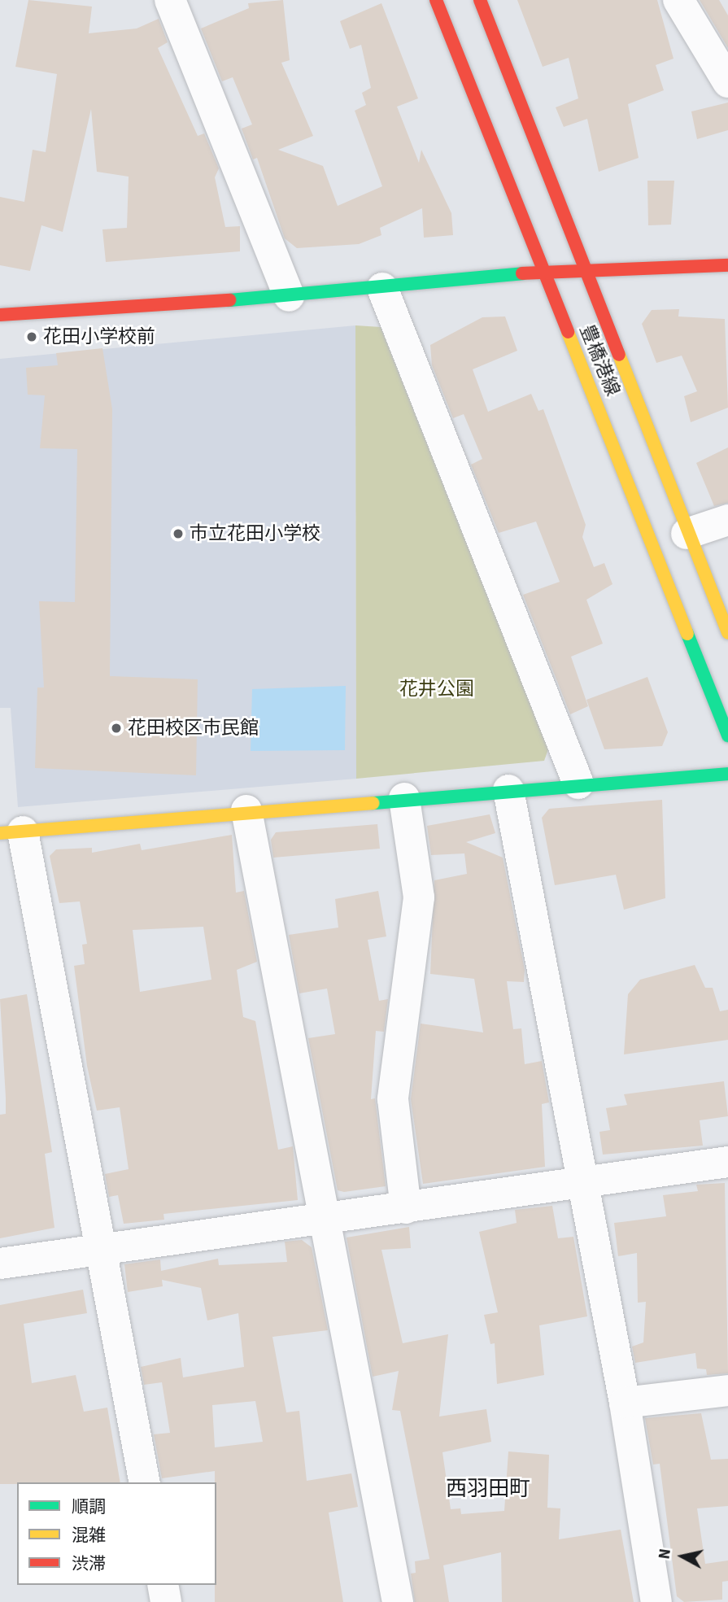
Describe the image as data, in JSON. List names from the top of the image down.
{
  "streets": {
    "main road": ["豊橋港線"]
  },
  "districts": ["西羽田町"],
  "parks": ["花井公園"],
  "places": ["花田小学校前", "市立花田小学校", "花田校区市民館"],
  "legend": ["順調", "混雑", "渋滞"],
  "north": "left"
}
